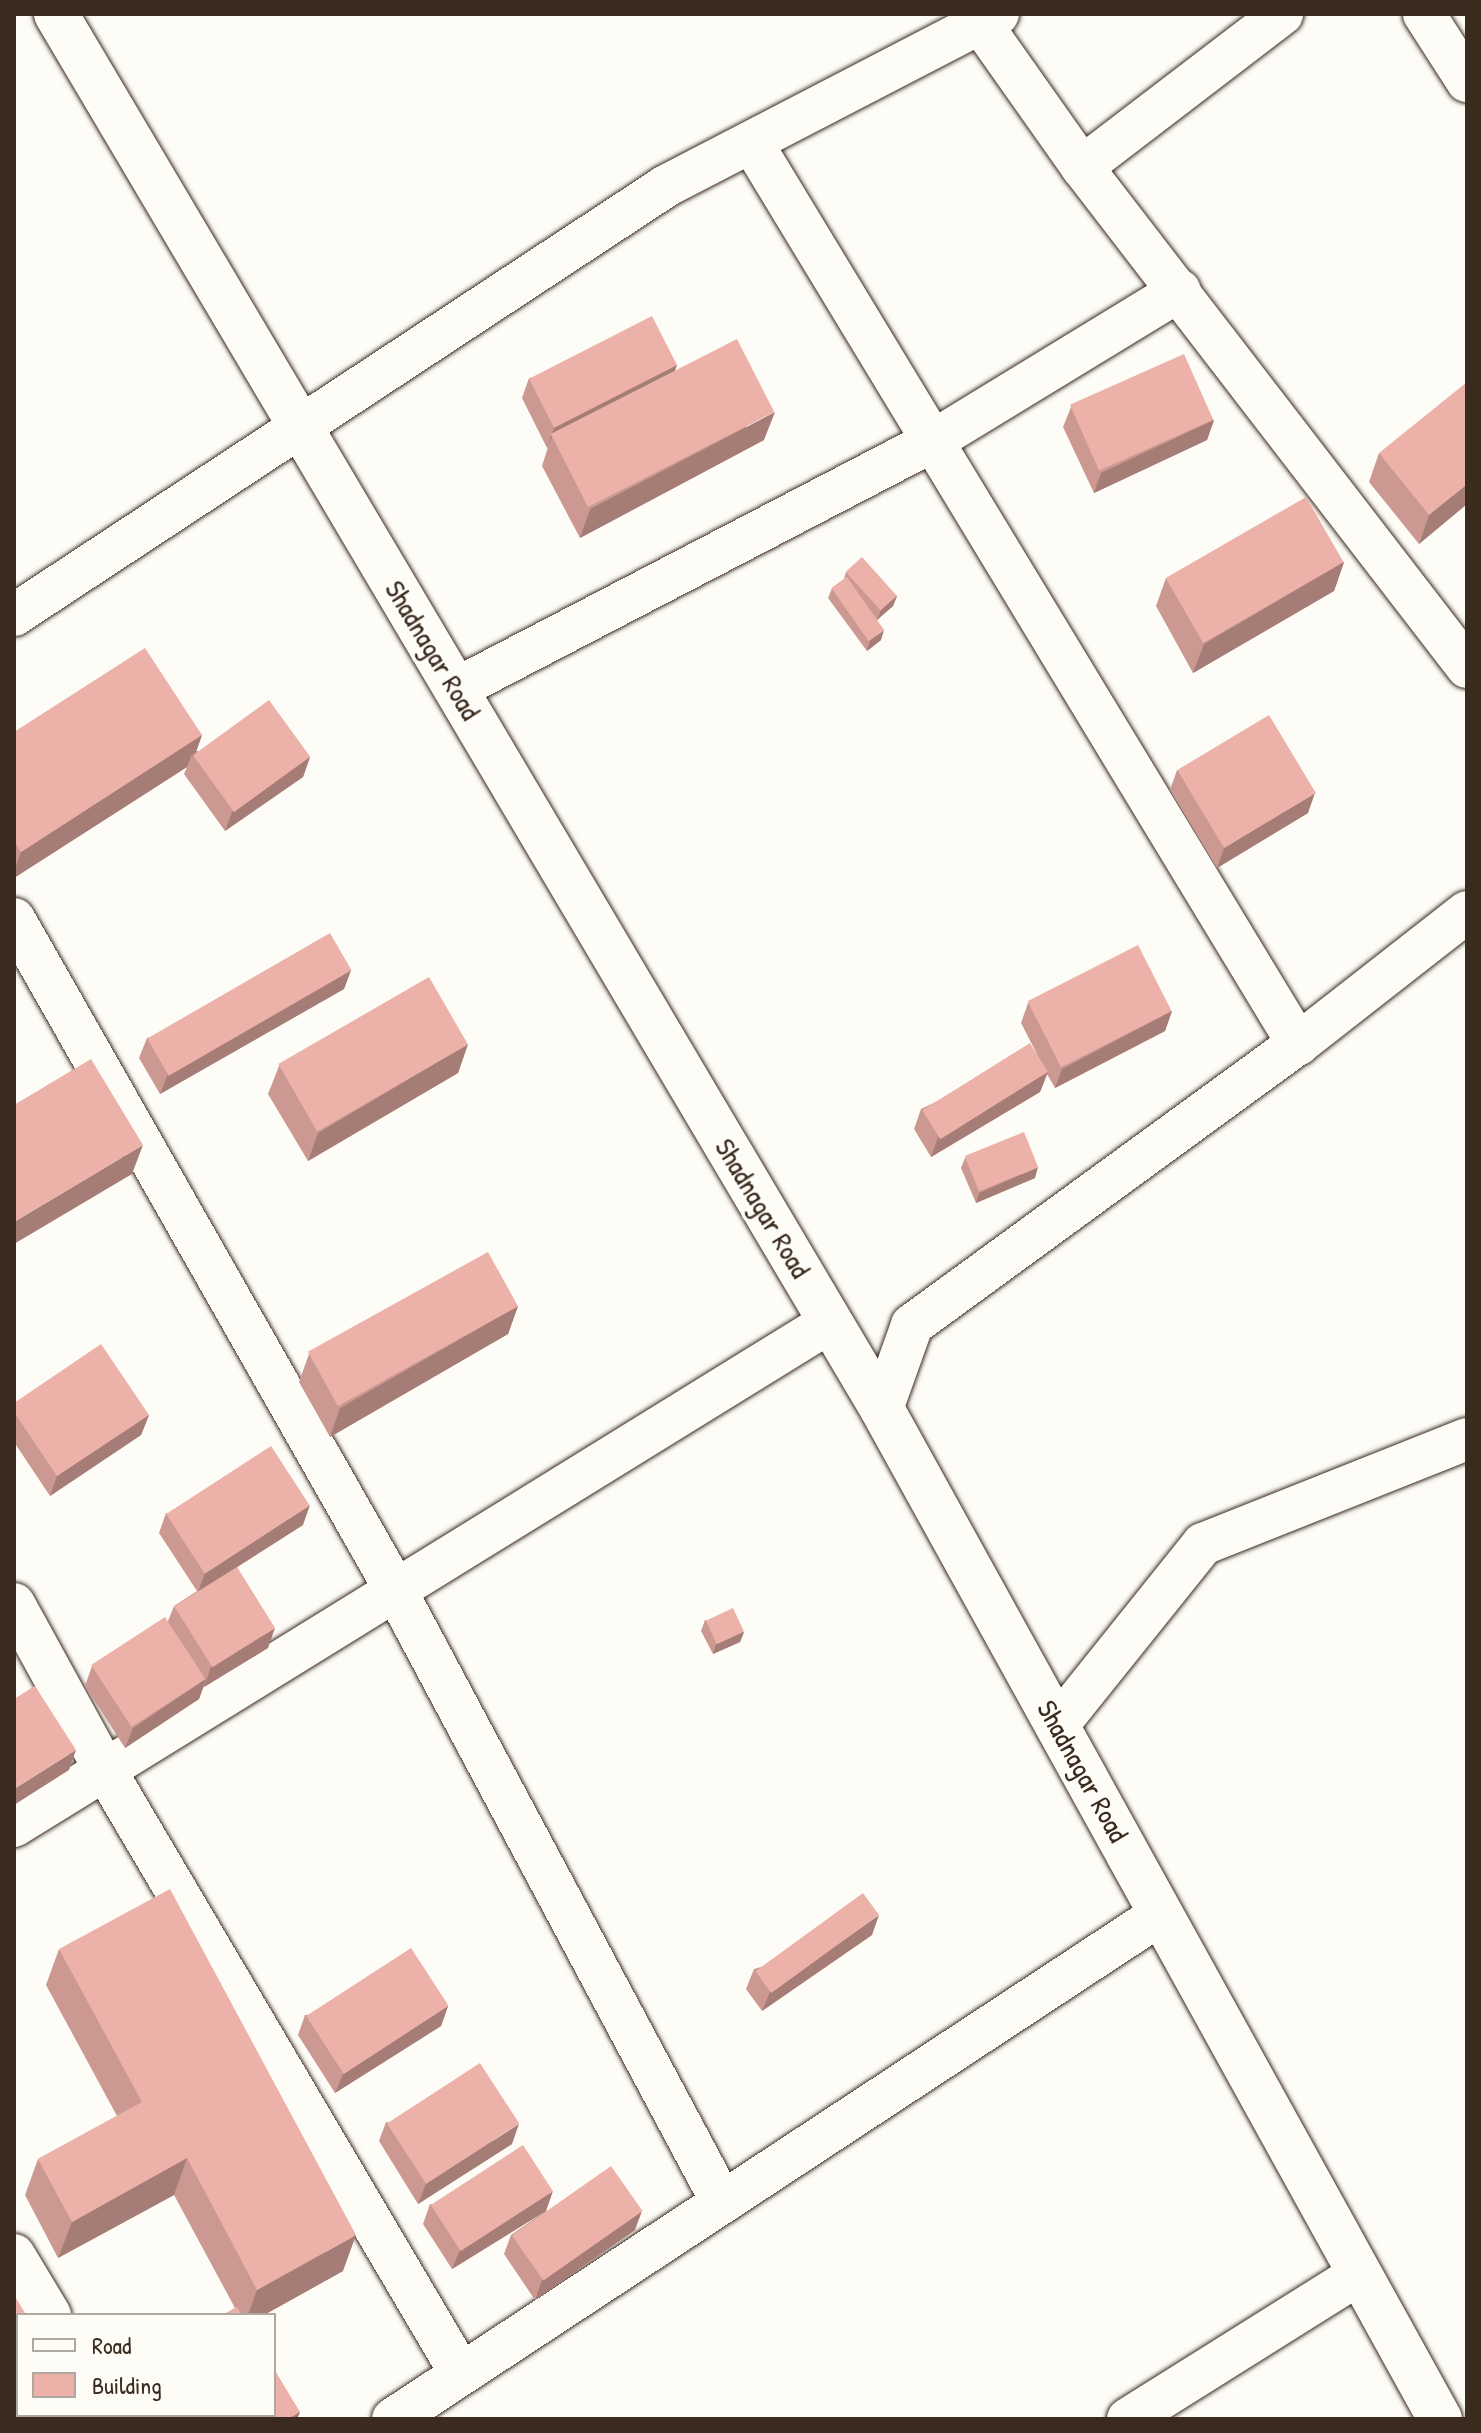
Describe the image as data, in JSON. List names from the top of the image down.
{
  "streets": {
    "main road": ["Shadnagar Road"]
  },
  "legend": ["Road", "Building"]
}
